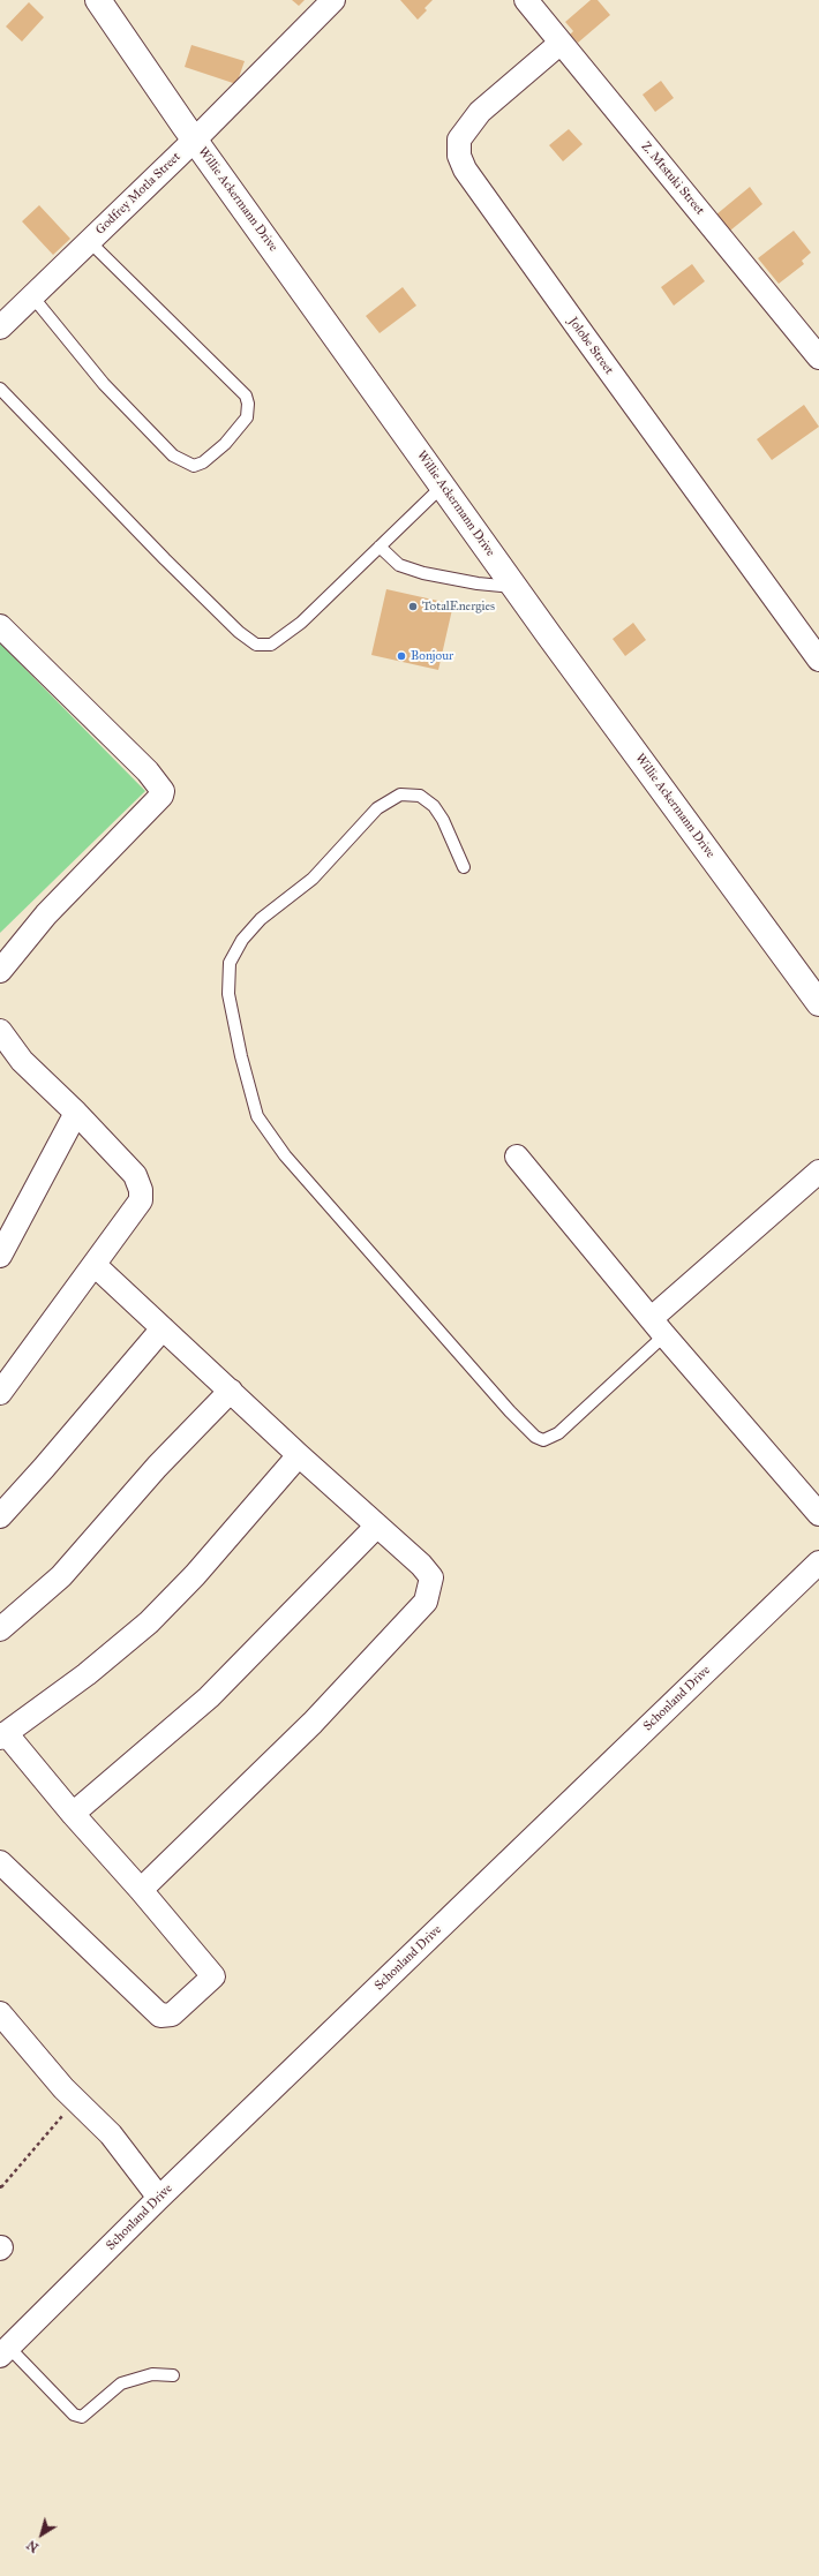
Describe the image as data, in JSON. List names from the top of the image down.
{
  "streets": {
    "street": [
      "Z. Mtstuki Street",
      "Godfrey Motla Street",
      "Willie Ackermann Drive",
      "Jolobe Street",
      "Schonland Drive"
    ]
  },
  "crossings": [
    ["Z. Mtstuki Street", "Jolobe Street"],
    ["Godfrey Motla Street", "Willie Ackermann Drive"]
  ],
  "places": ["TotalEnergies", "Bonjour"],
  "north": "bottom left"
}
